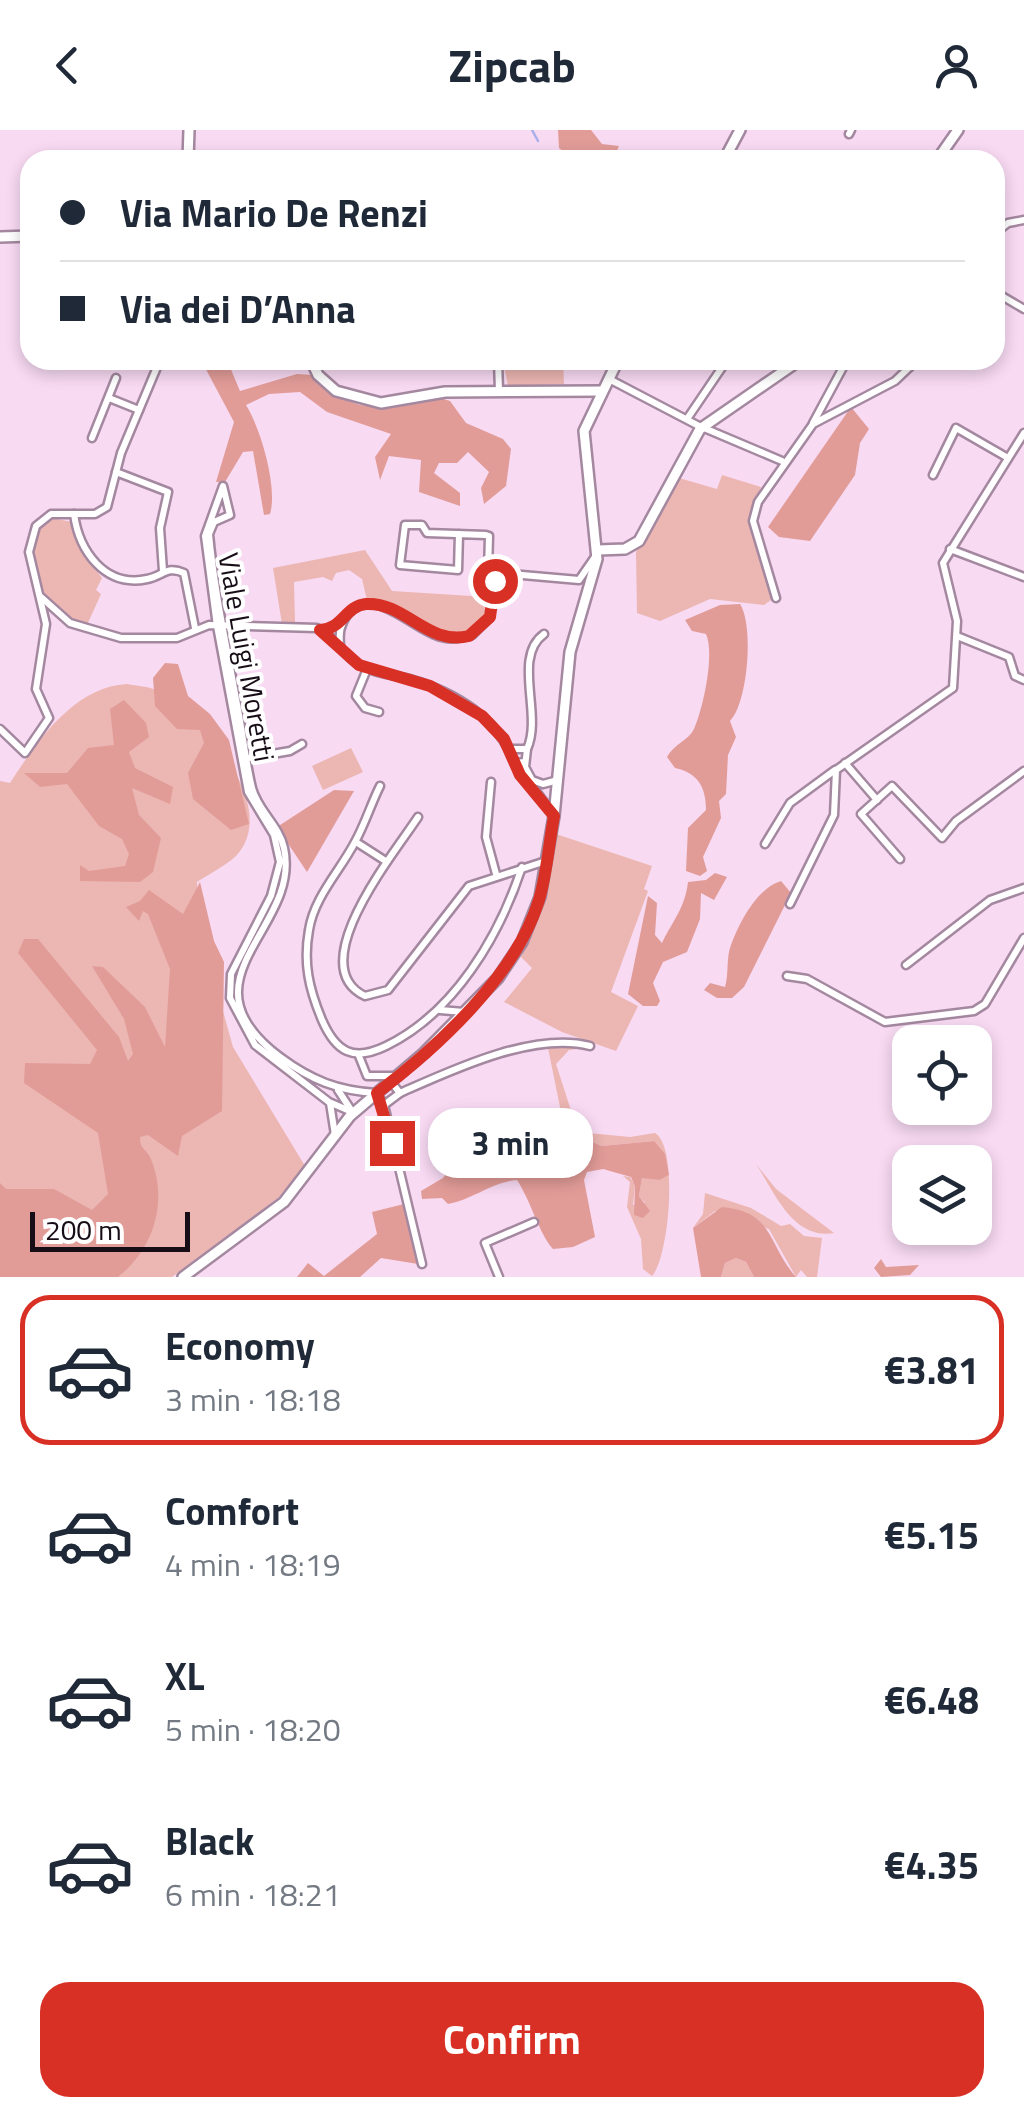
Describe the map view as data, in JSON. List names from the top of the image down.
{
  "streets": {
    "street": ["Viale Luigi Moretti"]
  },
  "scale_bar": "200 m",
  "page": {
    "header": "Zipcab",
    "banner": ["Via Mario De Renzi", "Via dei D’Anna"],
    "bubble": "3 min",
    "scale": "200 m",
    "list": [
      {
        "name": "Economy",
        "note": "3 min · 18:18",
        "value": "€3.81"
      },
      {
        "name": "Comfort",
        "note": "4 min · 18:19",
        "value": "€5.15"
      },
      {
        "name": "XL",
        "note": "5 min · 18:20",
        "value": "€6.48"
      },
      {
        "name": "Black",
        "note": "6 min · 18:21",
        "value": "€4.35"
      }
    ],
    "buttons": "Confirm"
  }
}
